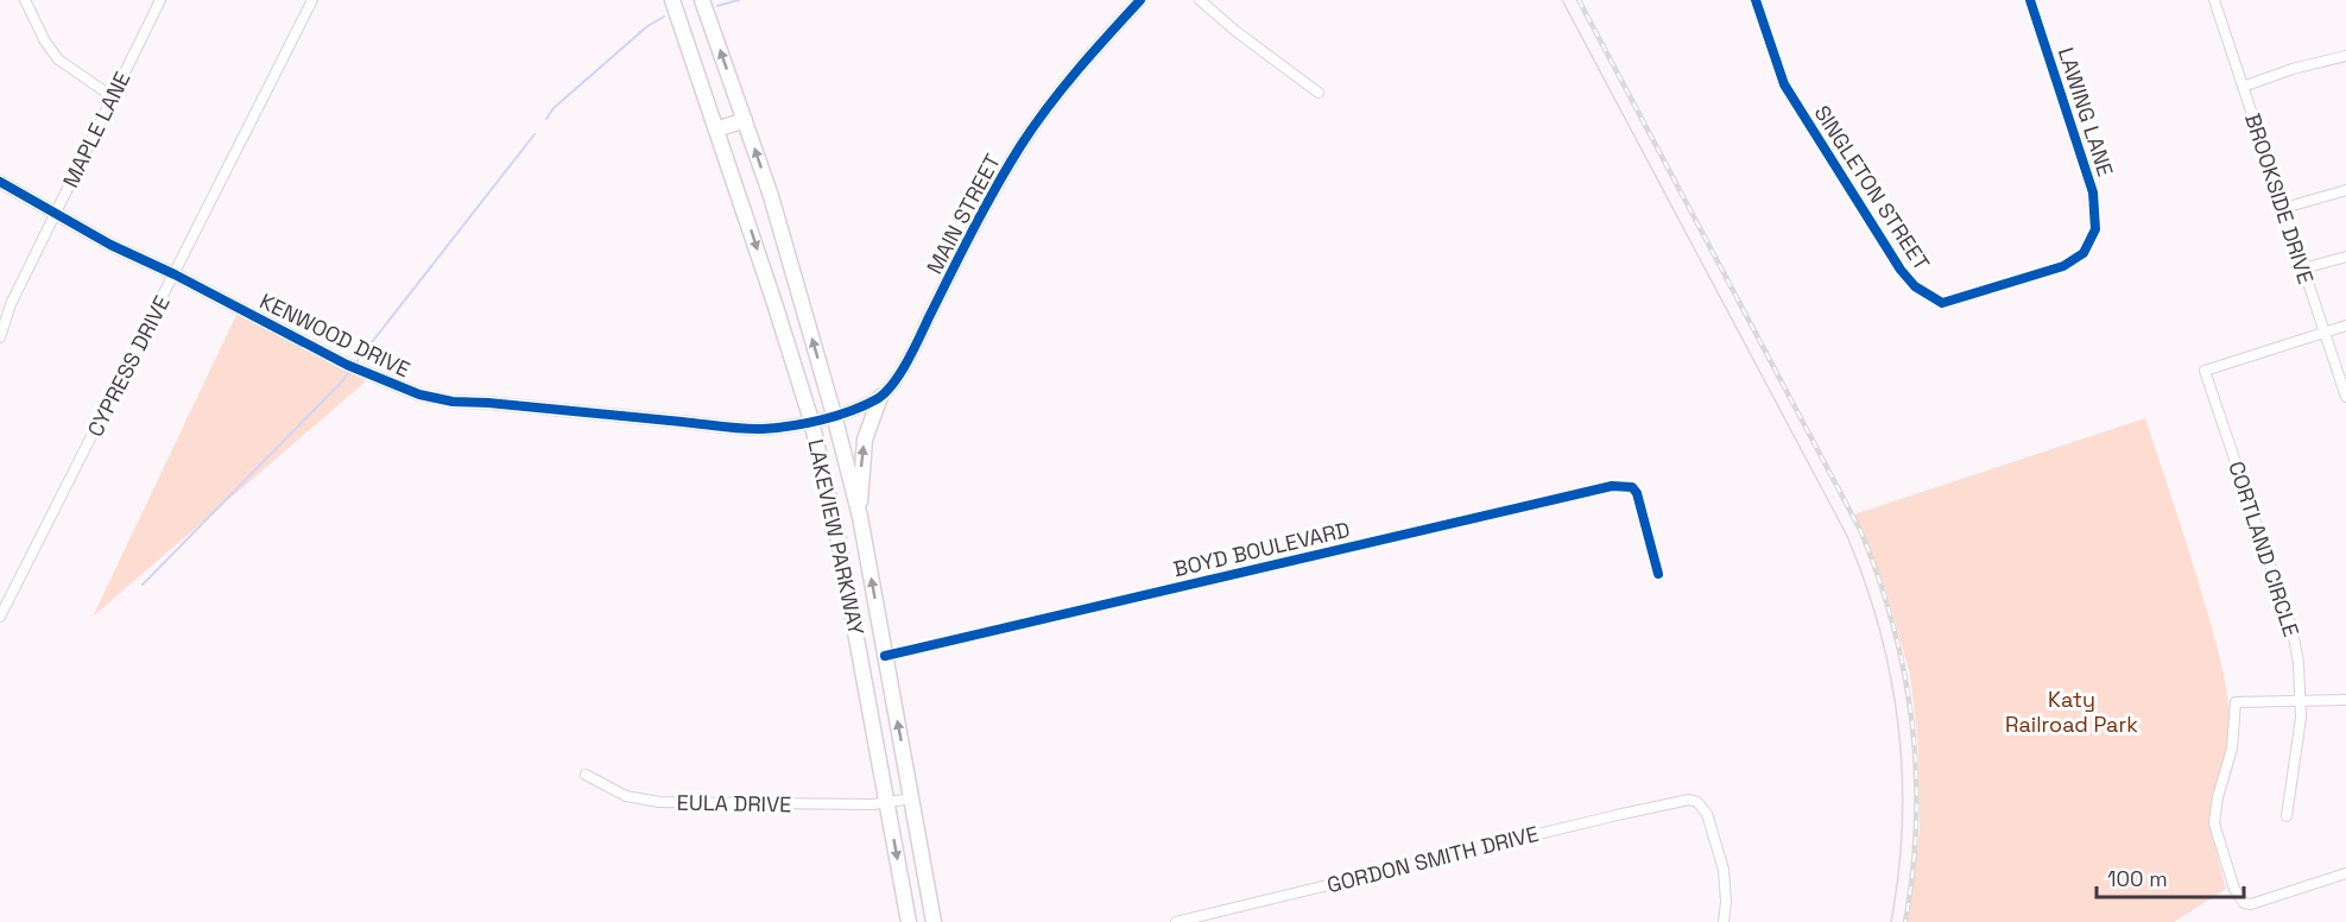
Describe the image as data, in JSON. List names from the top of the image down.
{
  "streets": {
    "main road": ["LAKEVIEW PARKWAY"],
    "street": [
      "LAWING LANE",
      "MAPLE LANE",
      "SINGLETON STREET",
      "BROOKSIDE DRIVE",
      "MAIN STREET",
      "KENWOOD DRIVE",
      "CYPRESS DRIVE",
      "BOYD BOULEVARD",
      "CORTLAND CIRCLE",
      "EULA DRIVE",
      "GORDON SMITH DRIVE"
    ]
  },
  "crossings": [
    ["LAWING LANE", "SINGLETON STREET"],
    ["MAPLE LANE", "KENWOOD DRIVE"],
    ["BROOKSIDE DRIVE", "CORTLAND CIRCLE"],
    ["KENWOOD DRIVE", "CYPRESS DRIVE"],
    ["KENWOOD DRIVE", "LAKEVIEW PARKWAY"],
    ["LAKEVIEW PARKWAY", "BOYD BOULEVARD"],
    ["LAKEVIEW PARKWAY", "EULA DRIVE"]
  ],
  "parks": ["Katy Railroad Park"],
  "scale_bar": "100 m"
}
